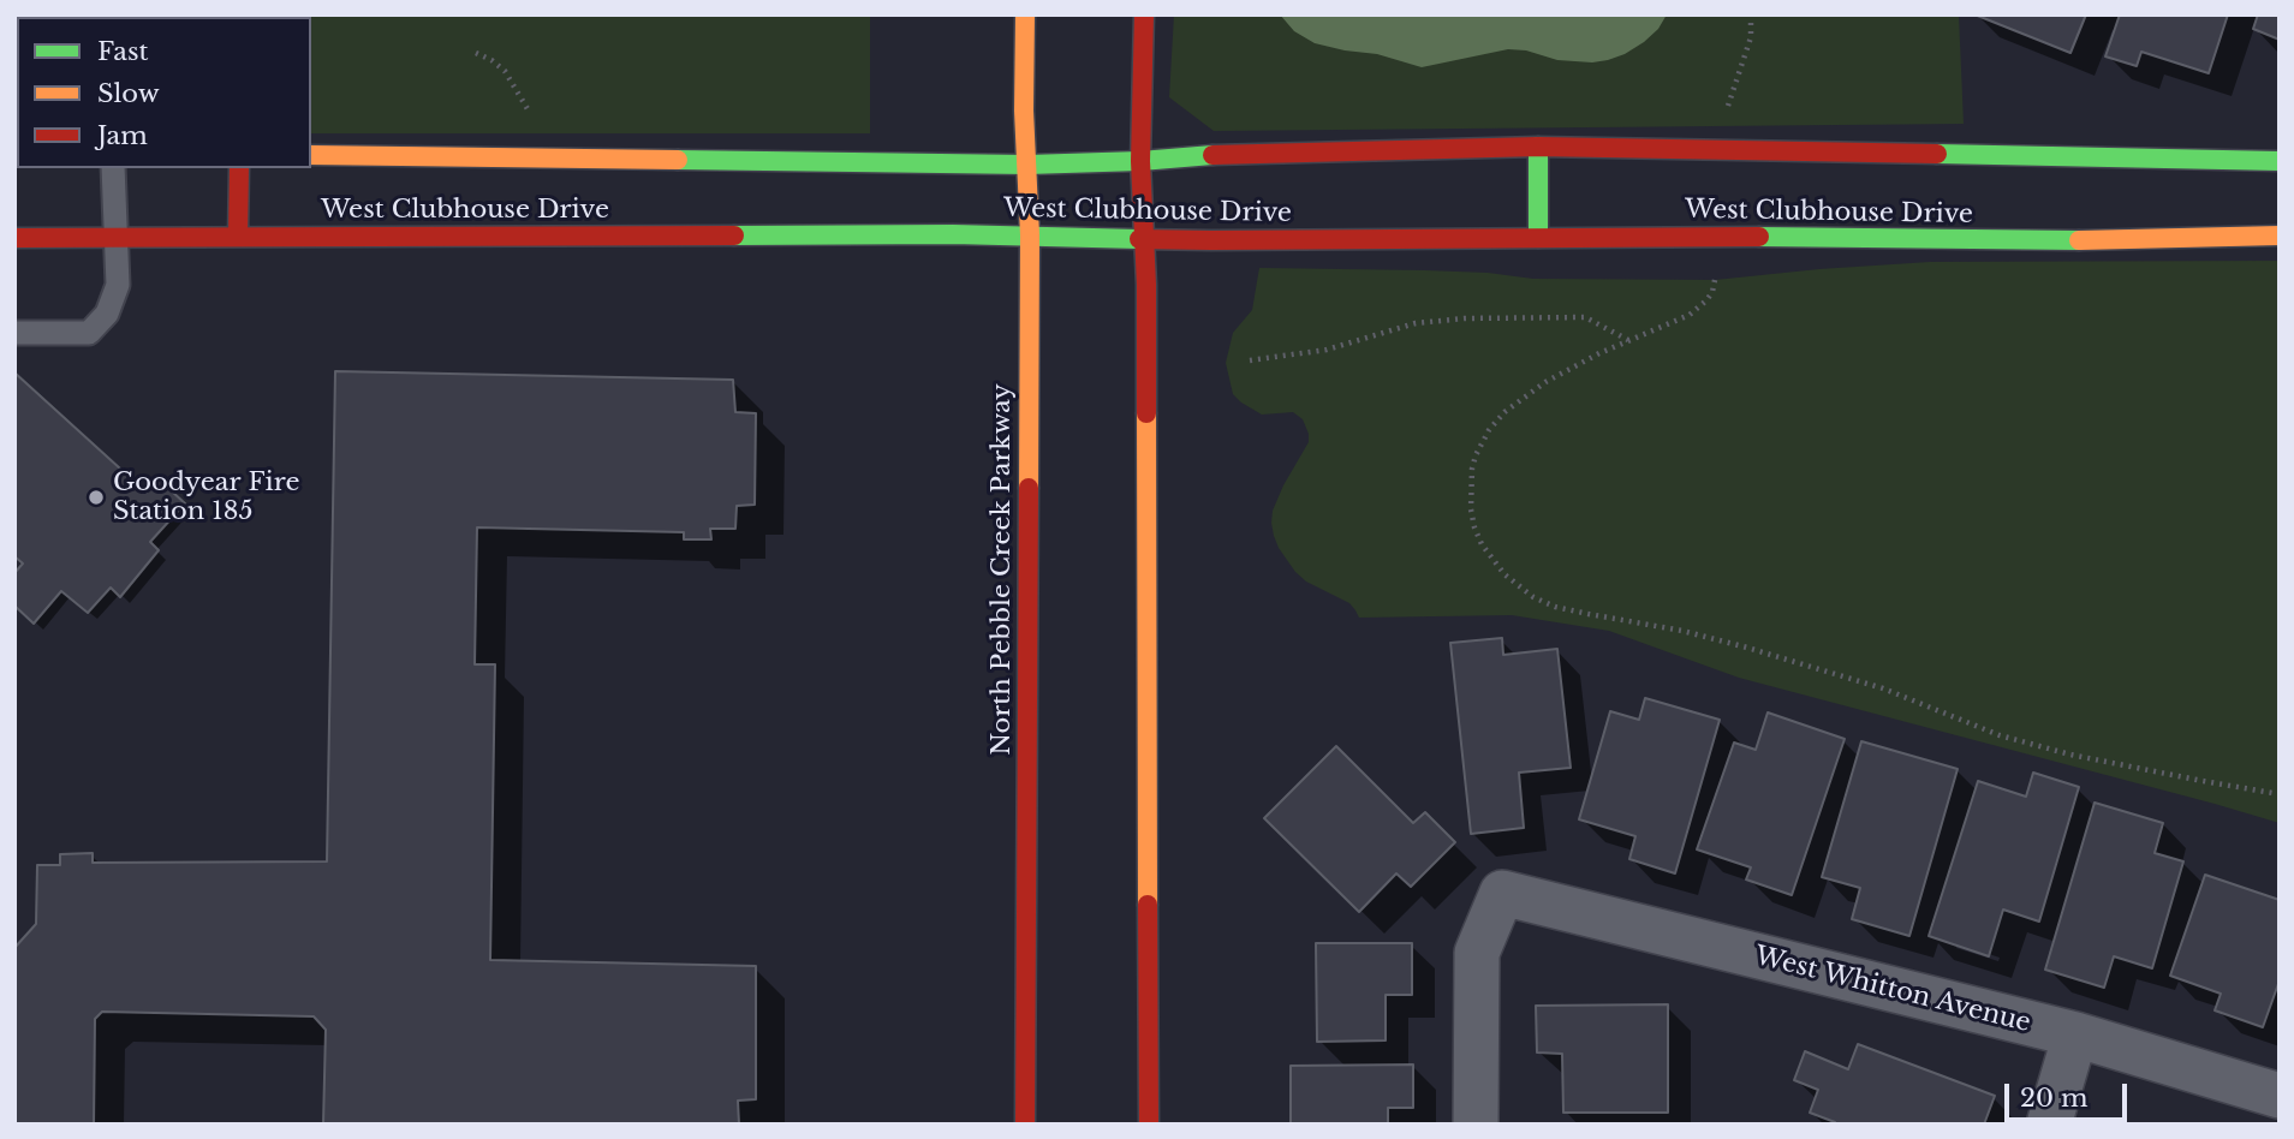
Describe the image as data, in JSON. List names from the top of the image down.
{
  "streets": {
    "street": ["West Clubhouse Drive", "North Pebble Creek Parkway", "West Whitton Avenue"]
  },
  "crossings": [
    ["West Clubhouse Drive", "North Pebble Creek Parkway"]
  ],
  "places": ["Goodyear Fire Station 185"],
  "legend": ["Fast", "Slow", "Jam"],
  "scale_bar": "20 m"
}
